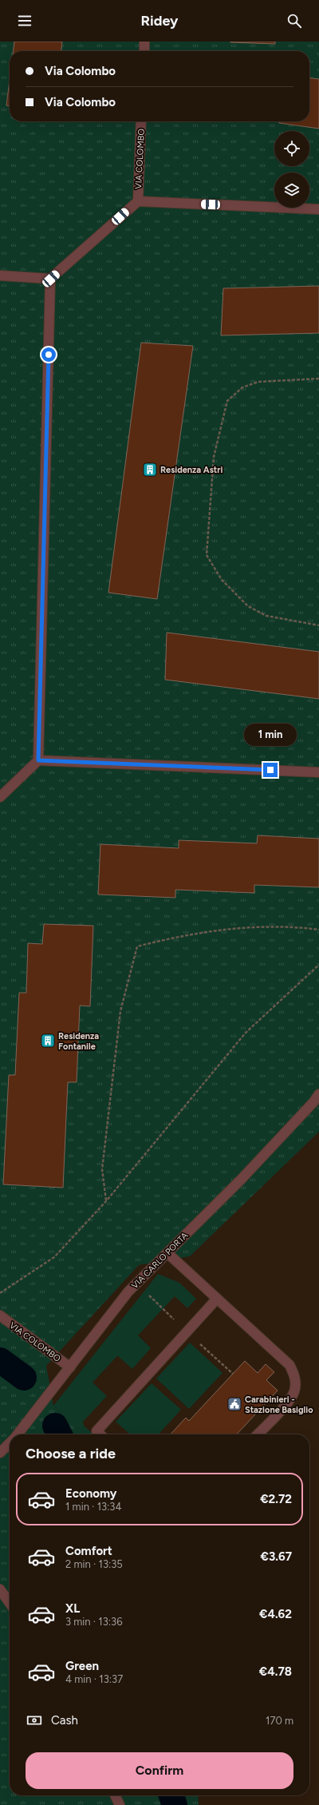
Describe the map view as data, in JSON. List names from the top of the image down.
{
  "streets": {
    "street": ["VIA COLOMBO", "VIA CARLO PORTA"]
  },
  "crossings": [
    ["VIA COLOMBO", "VIA CARLO PORTA"]
  ],
  "places": {
    "building": ["Residenza Astri", "Residenza Fontanile"],
    "public building": ["Carabinieri - Stazione Basiglio"]
  },
  "page": {
    "header": "Ridey",
    "banner": ["Via Colombo", "Via Colombo"],
    "bubble": "1 min",
    "heading": "Choose a ride",
    "list": [
      {
        "name": "Economy",
        "note": "1 min · 13:34",
        "value": "€2.72"
      },
      {
        "name": "Comfort",
        "note": "2 min · 13:35",
        "value": "€3.67"
      },
      {
        "name": "XL",
        "note": "3 min · 13:36",
        "value": "€4.62"
      },
      {
        "name": "Green",
        "note": "4 min · 13:37",
        "value": "€4.78"
      }
    ],
    "pay": ["Cash", "170 m"],
    "buttons": "Confirm"
  }
}
